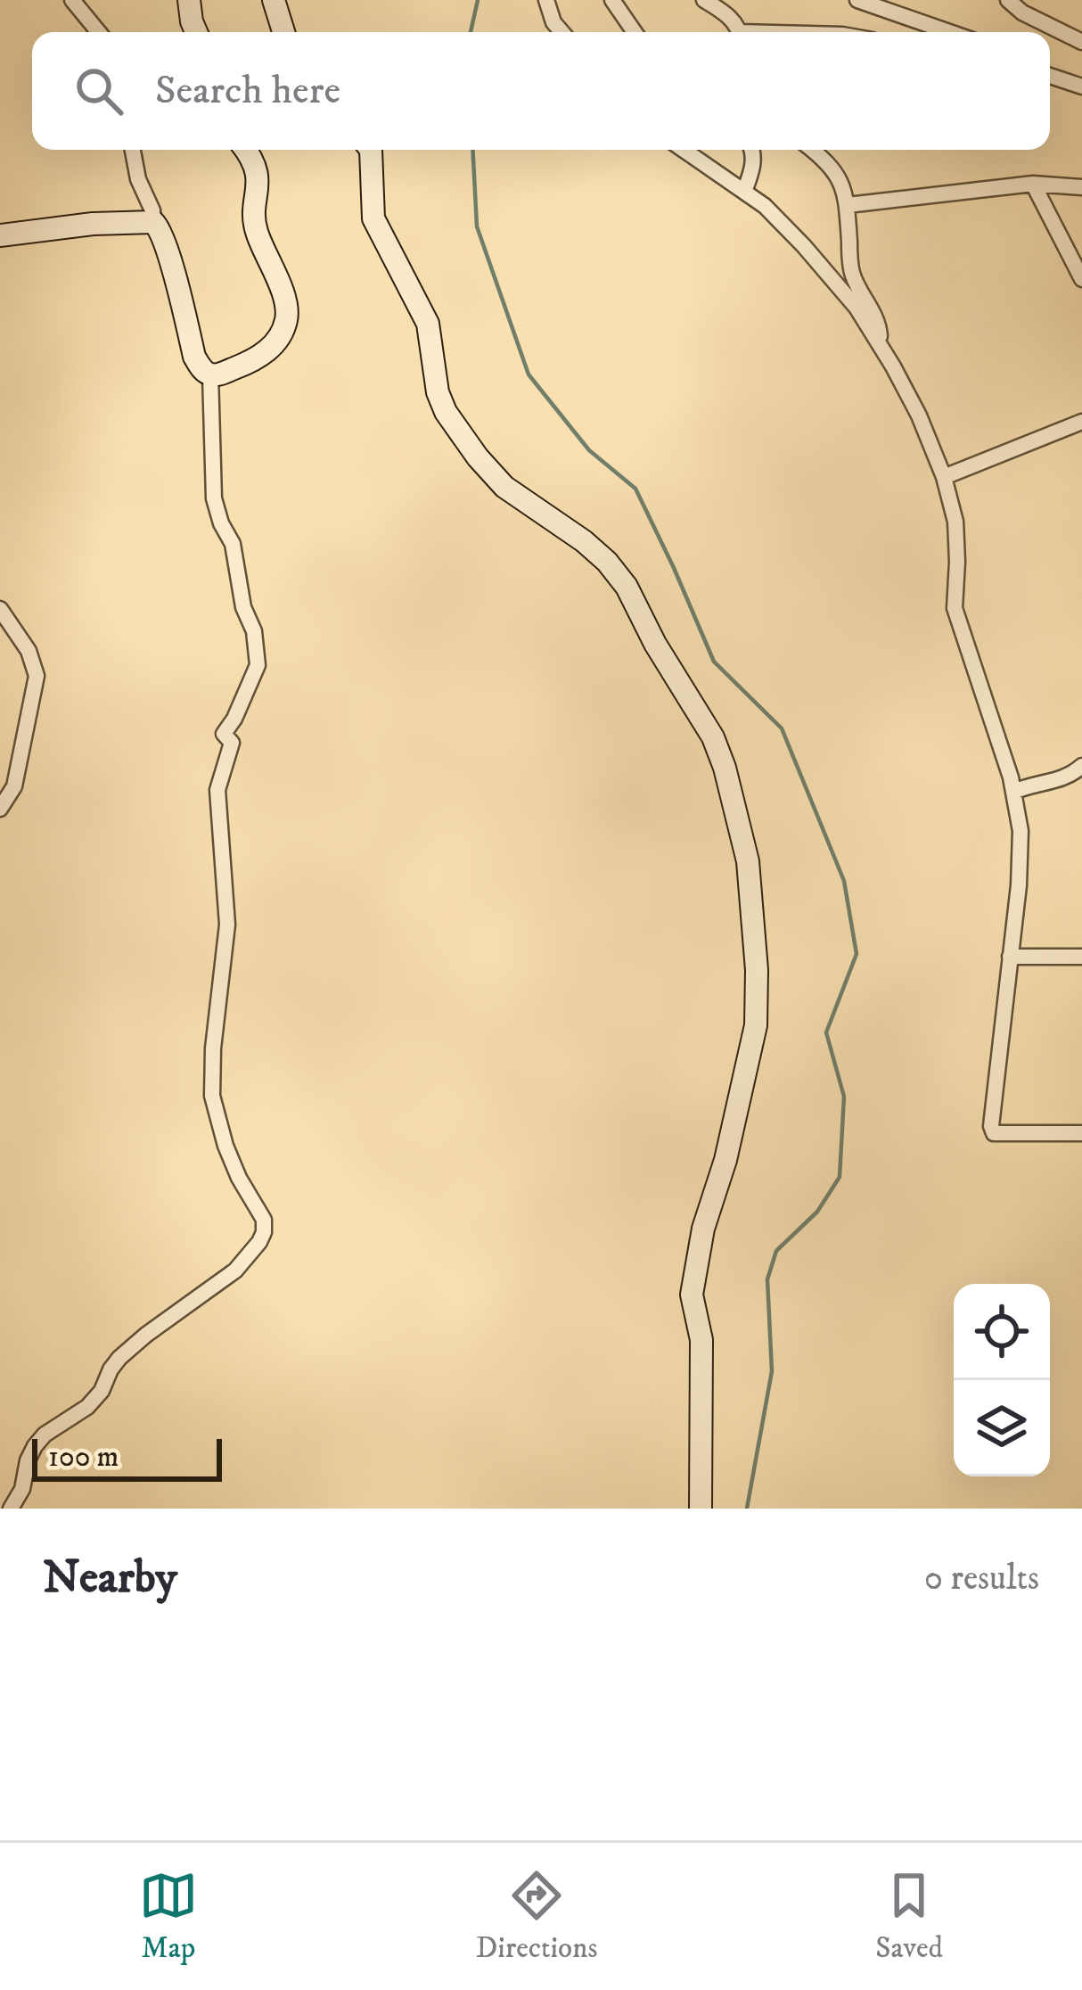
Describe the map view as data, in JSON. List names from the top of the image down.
{
  "scale_bar": "100 m",
  "page": {
    "search": "Search here",
    "scale": "100 m",
    "heading": ["Nearby", "0 results"],
    "nav": ["Map", "Directions", "Saved"]
  }
}
